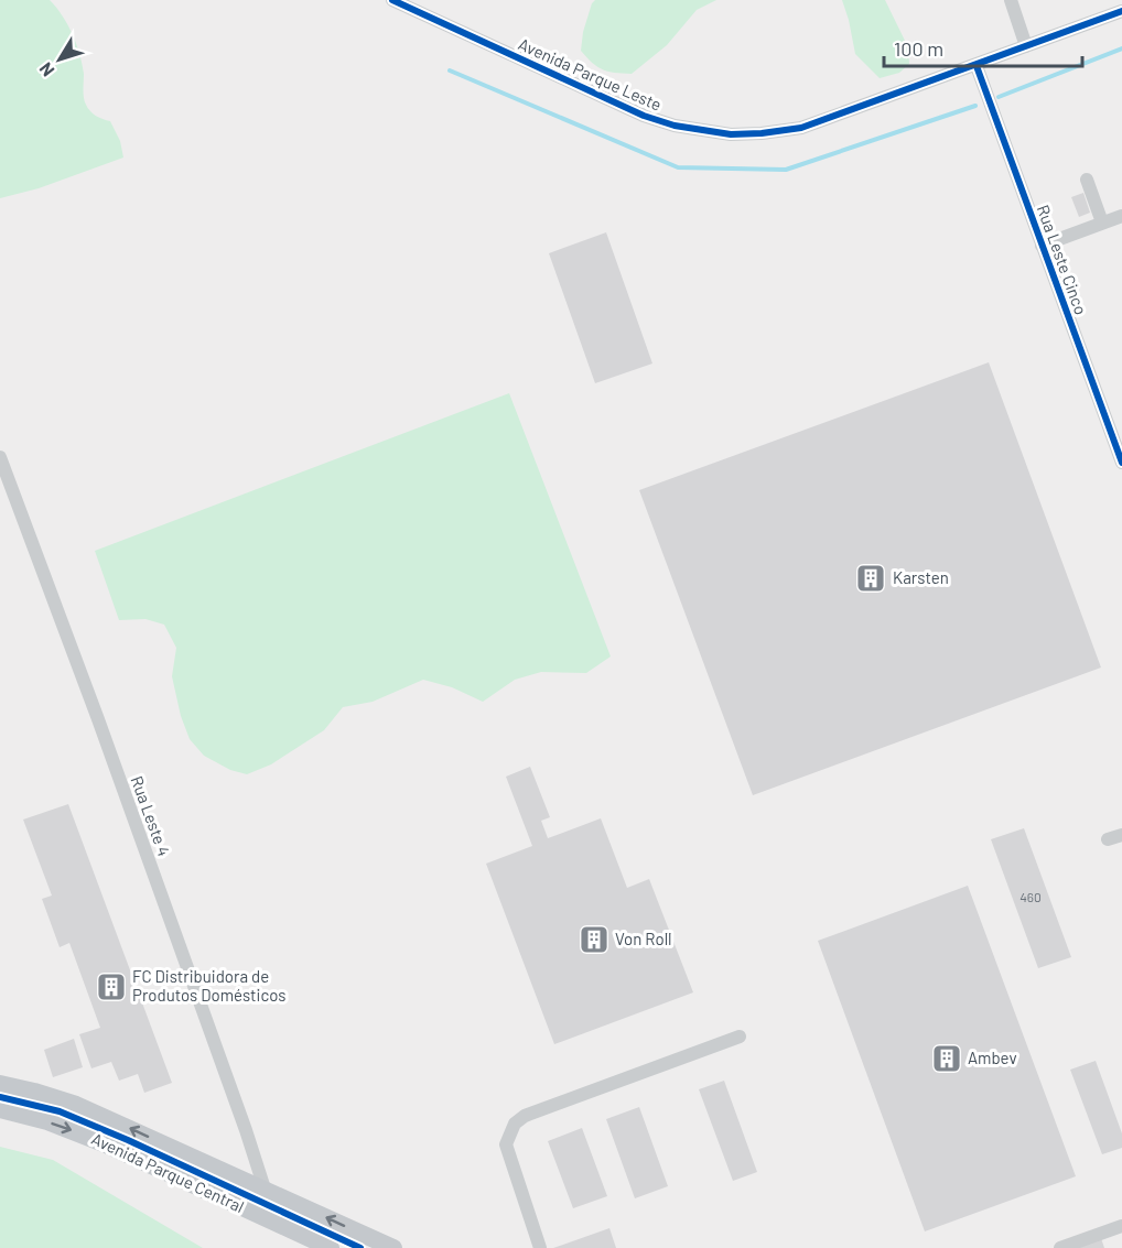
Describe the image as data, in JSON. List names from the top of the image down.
{
  "streets": {
    "main road": ["Avenida Parque Central"],
    "street": ["Avenida Parque Leste", "Rua Leste Cinco", "Rua Leste 4"]
  },
  "crossings": [
    ["Avenida Parque Leste", "Rua Leste Cinco"],
    ["Rua Leste 4", "Avenida Parque Central"]
  ],
  "places": {
    "building": [
      "Karsten",
      "Von Roll",
      "FC Distribuidora de Produtos Domésticos",
      "Ambev"
    ]
  },
  "house_numbers": ["460"],
  "scale_bar": "100 m",
  "north": "bottom left"
}
